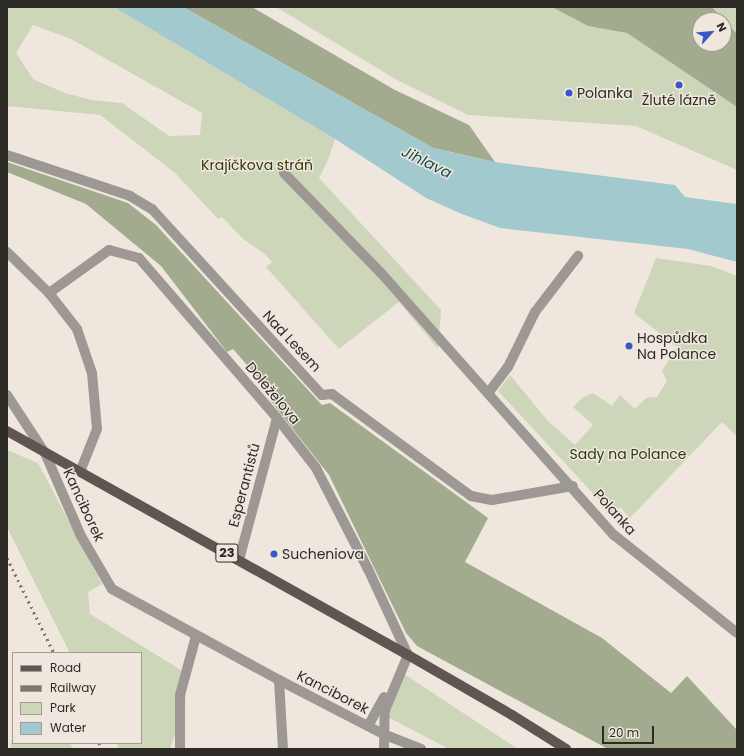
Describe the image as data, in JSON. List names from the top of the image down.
{
  "streets": {
    "main road": ["23"],
    "street": [
      "Nad Lesem",
      "Doleželova",
      "Esperantistů",
      "Kanciborek",
      "Polanka"
    ]
  },
  "crossings": [
    ["Nad Lesem", "Polanka"],
    ["Doleželova", "Esperantistů"],
    ["Doleželova", "Kanciborek"],
    ["Doleželova", "23"],
    ["Esperantistů", "23"],
    ["Kanciborek", "23"]
  ],
  "water": ["Jihlava"],
  "parks": ["Krajíčkova stráň", "Sady na Polance"],
  "places": [
    "Žluté lázně",
    "Polanka",
    "Hospůdka Na Polance",
    "Sucheniova"
  ],
  "legend": [
    "Road",
    "Railway",
    "Park",
    "Water"
  ],
  "scale_bar": "20 m",
  "north": "top right"
}
